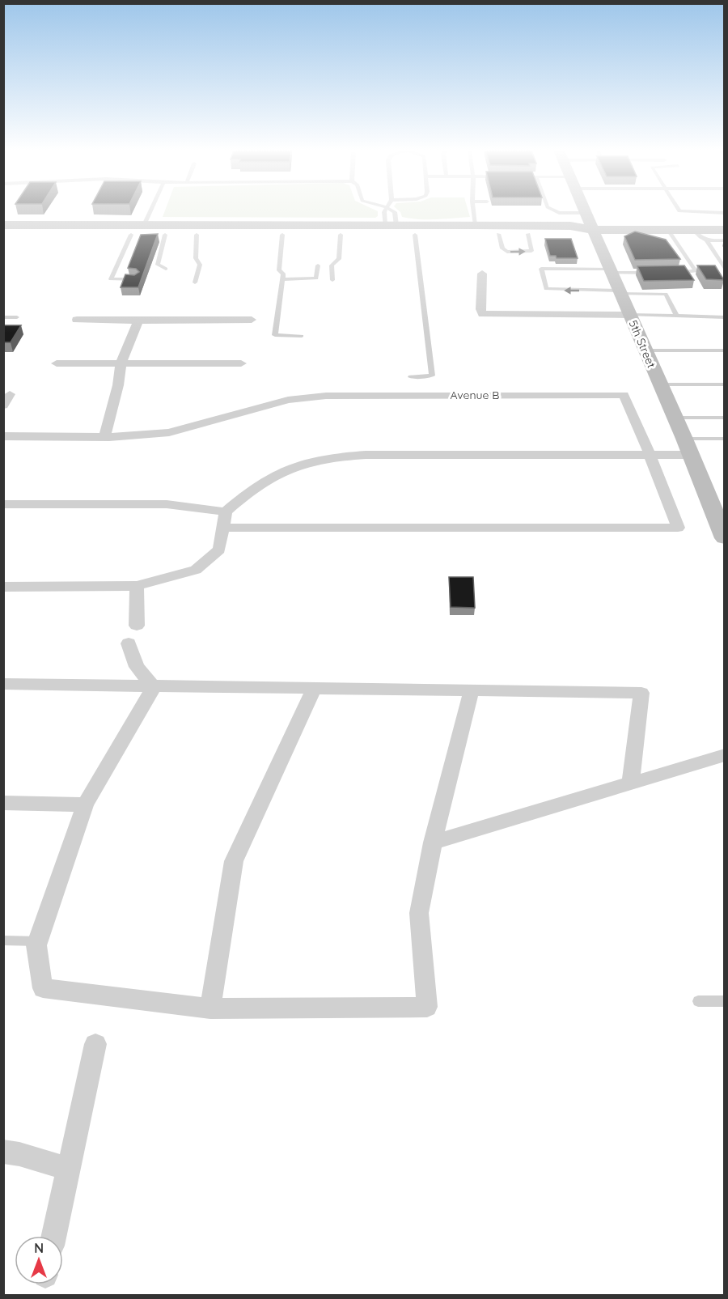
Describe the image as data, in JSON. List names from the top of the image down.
{
  "streets": {
    "main road": ["5th Street"],
    "street": ["Avenue B"]
  },
  "north": "top"
}
